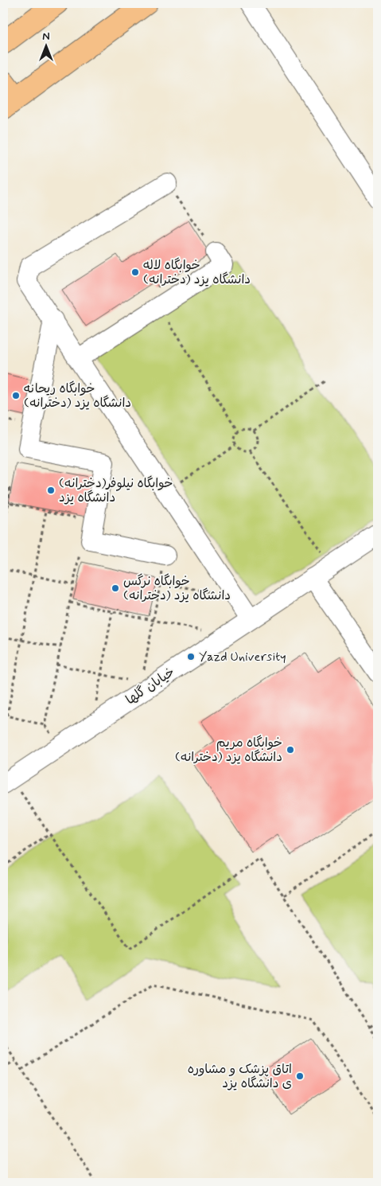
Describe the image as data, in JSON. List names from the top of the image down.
{
  "streets": {
    "lane": ["خیابان گلها"]
  },
  "places": [
    "خوابگاه لاله (دخترانه) دانشگاه یزد",
    "خوابگاه ریحانه (دخترانه) دانشگاه یزد",
    "خوابگاه نیلوفر(دخترانه) دانشگاه یزد",
    "خوابگاه نرگس (دخترانه) دانشگاه یزد",
    "Yazd University",
    "خوابگاه مریم (دخترانه) دانشگاه یزد",
    "اتاق پزشک و مشاوره ی دانشگاه یزد"
  ],
  "north": "top"
}
